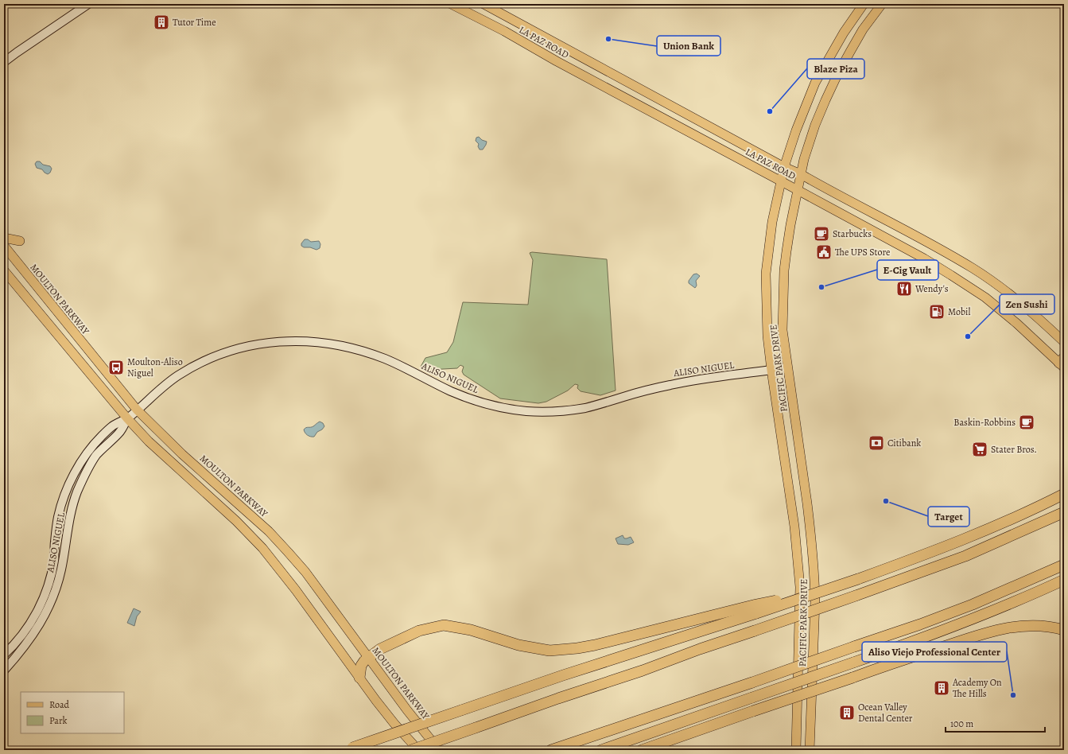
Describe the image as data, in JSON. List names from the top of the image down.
{
  "streets": {
    "main road": ["LA PAZ ROAD", "MOULTON PARKWAY", "PACIFIC PARK DRIVE"],
    "street": ["ALISO NIGUEL"]
  },
  "crossings": [
    ["LA PAZ ROAD", "PACIFIC PARK DRIVE"],
    ["MOULTON PARKWAY", "ALISO NIGUEL"],
    ["PACIFIC PARK DRIVE", "ALISO NIGUEL"]
  ],
  "places": {
    "building": ["Tutor Time", "Academy On The Hills", "Ocean Valley Dental Center"],
    "other": [
      "Union Bank",
      "Blaze Piza",
      "E-Cig Vault",
      "Zen Sushi",
      "Target",
      "Aliso Viejo Professional Center"
    ],
    "cafe": ["Starbucks", "Baskin-Robbins"],
    "public building": ["The UPS Store"],
    "restaurant": ["Wendy's"],
    "fuel station": ["Mobil"],
    "bus stop": ["Moulton-Aliso Niguel"],
    "bank": ["Citibank"],
    "supermarket": ["Stater Bros."]
  },
  "legend": ["Road", "Park"],
  "scale_bar": "100 m"
}
